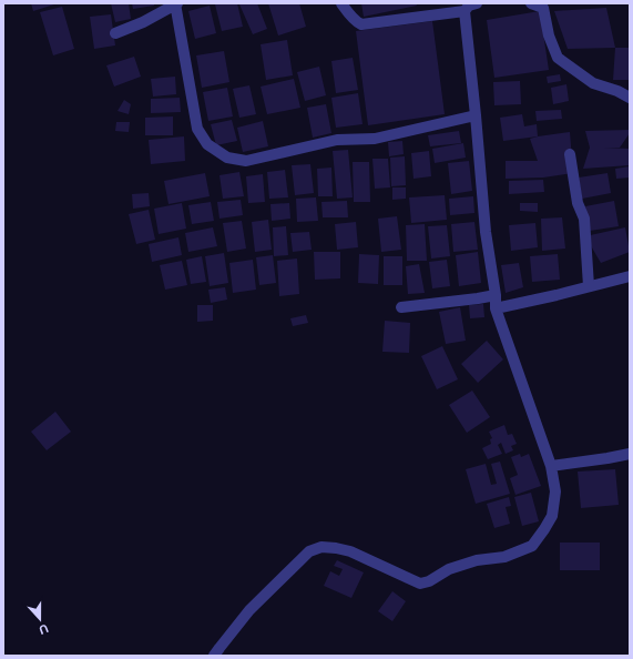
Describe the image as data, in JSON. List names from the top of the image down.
{
  "north": "bottom"
}
